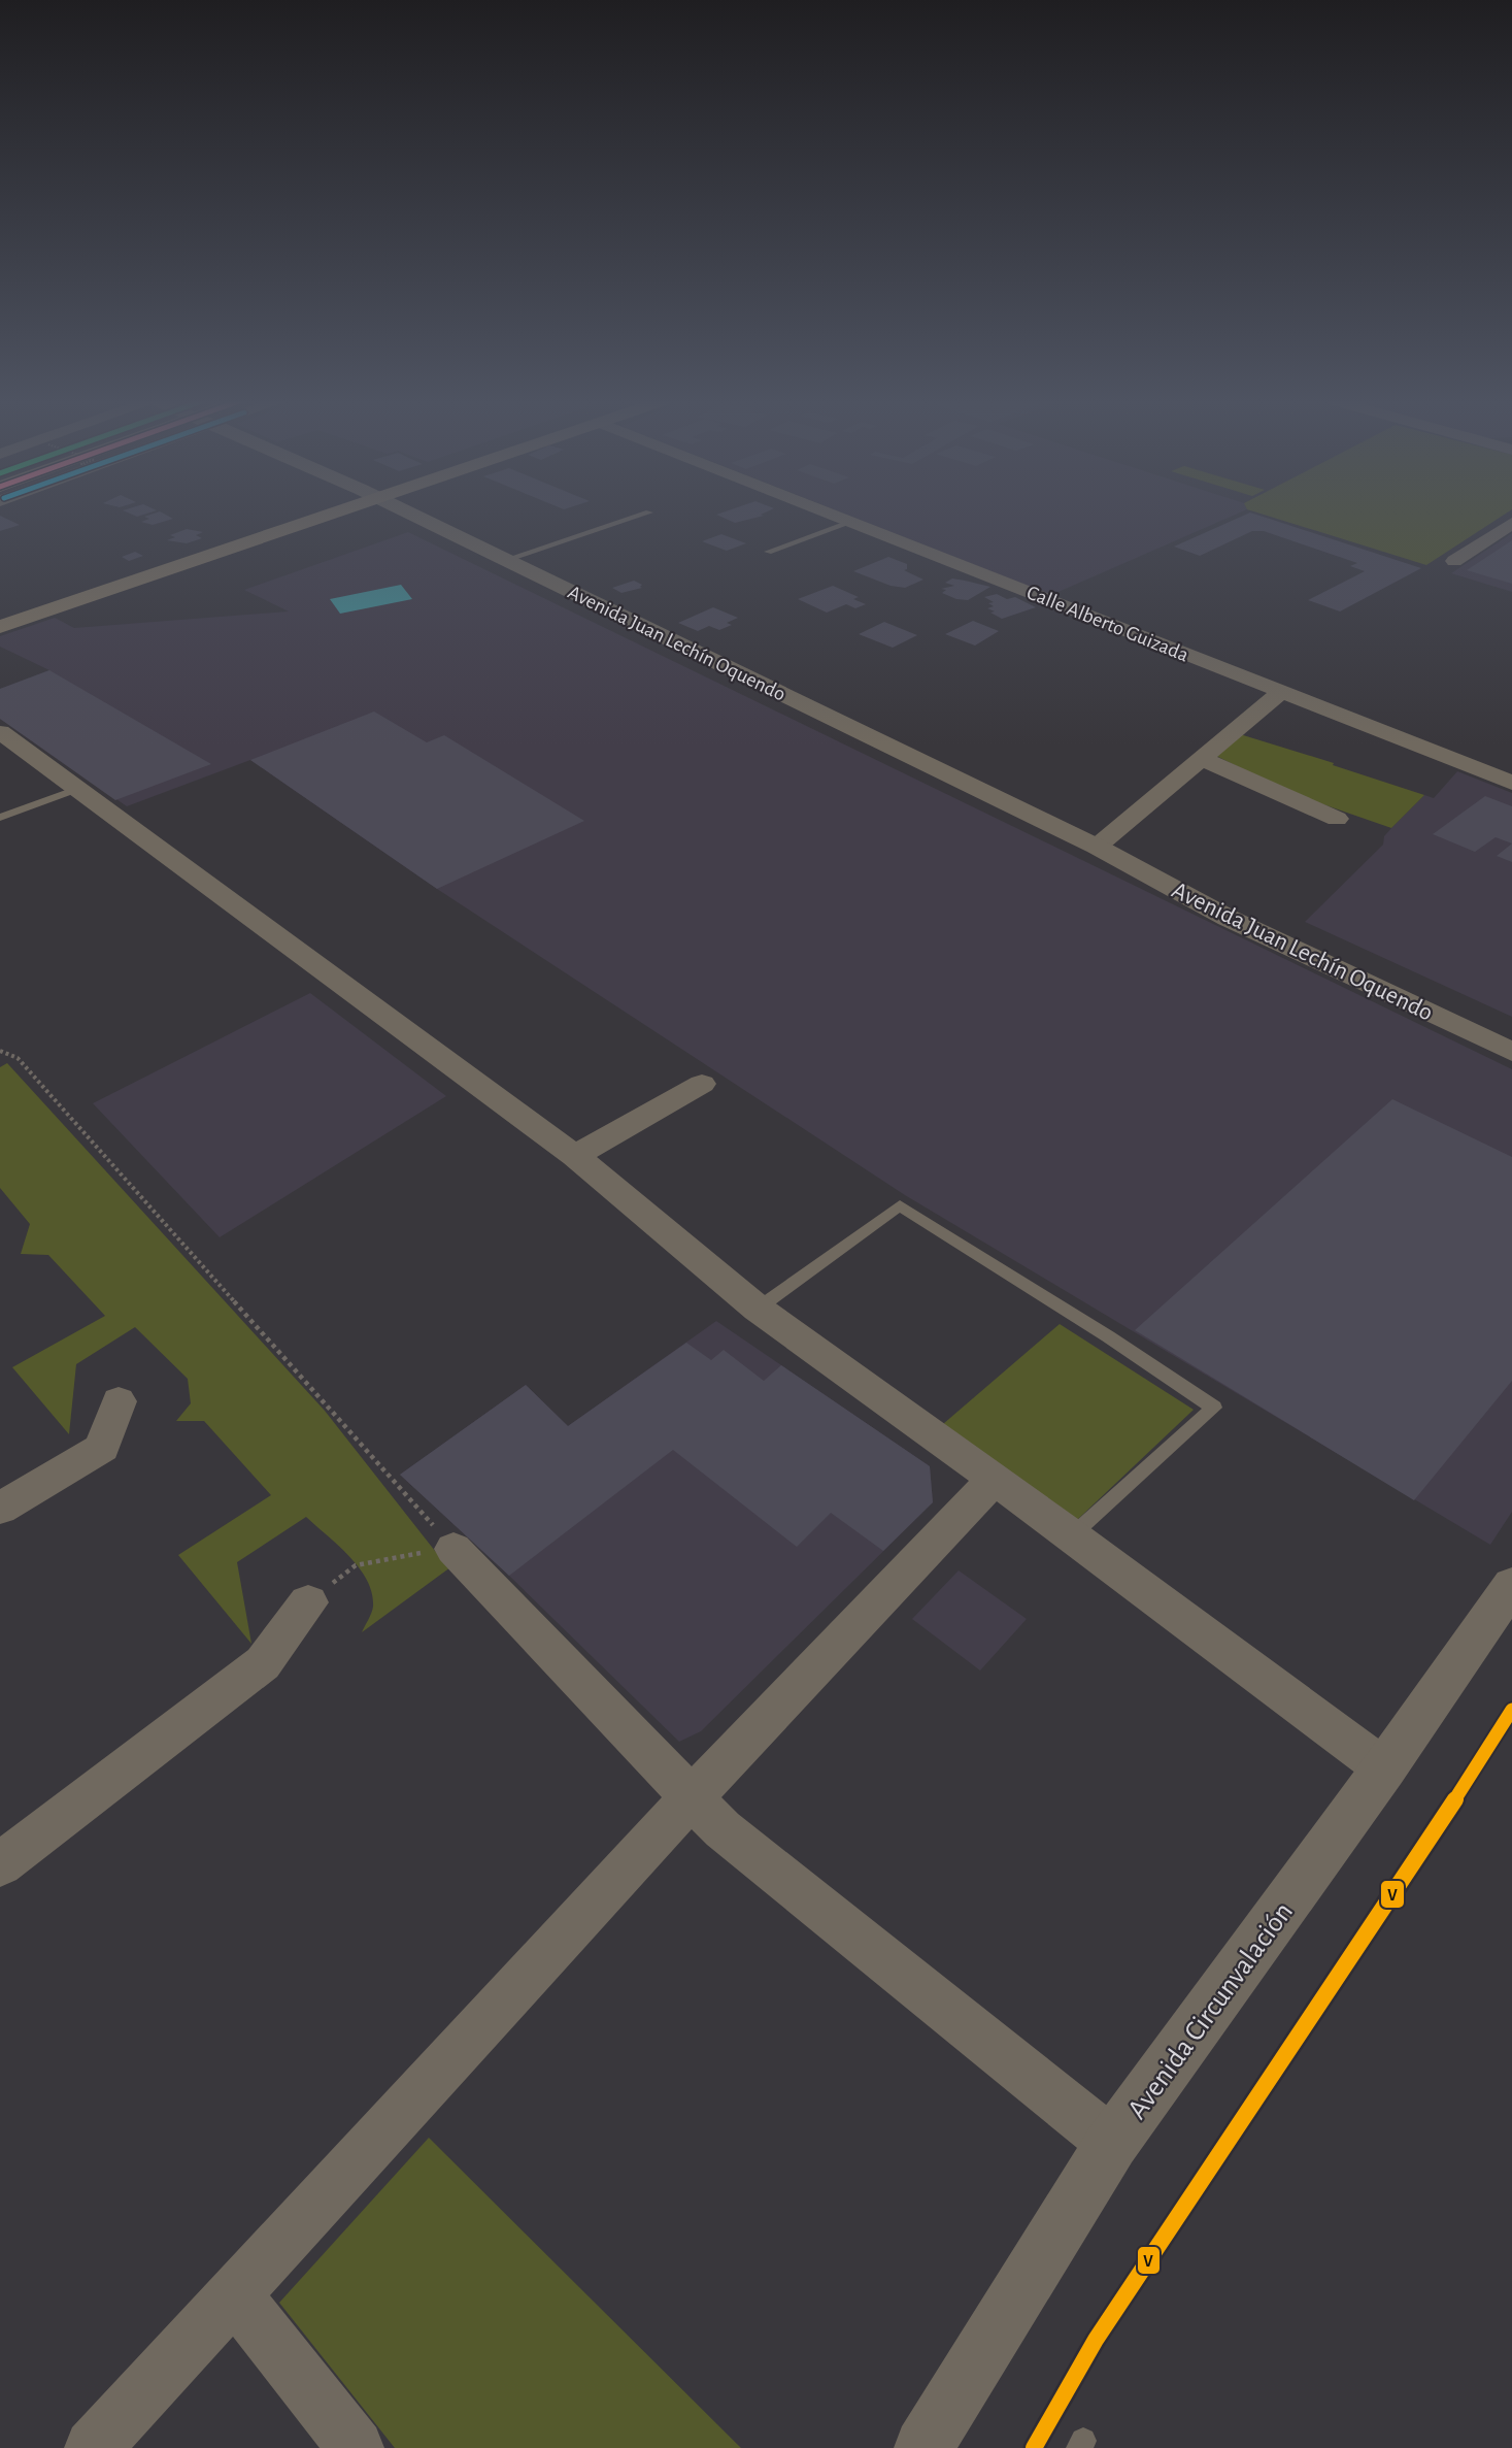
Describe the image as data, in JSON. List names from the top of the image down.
{
  "streets": {
    "street": ["Calle Alberto Guizada", "Avenida Juan Lechín Oquendo", "Avenida Circunvalación"]
  },
  "lines": ["transit line V"]
}
